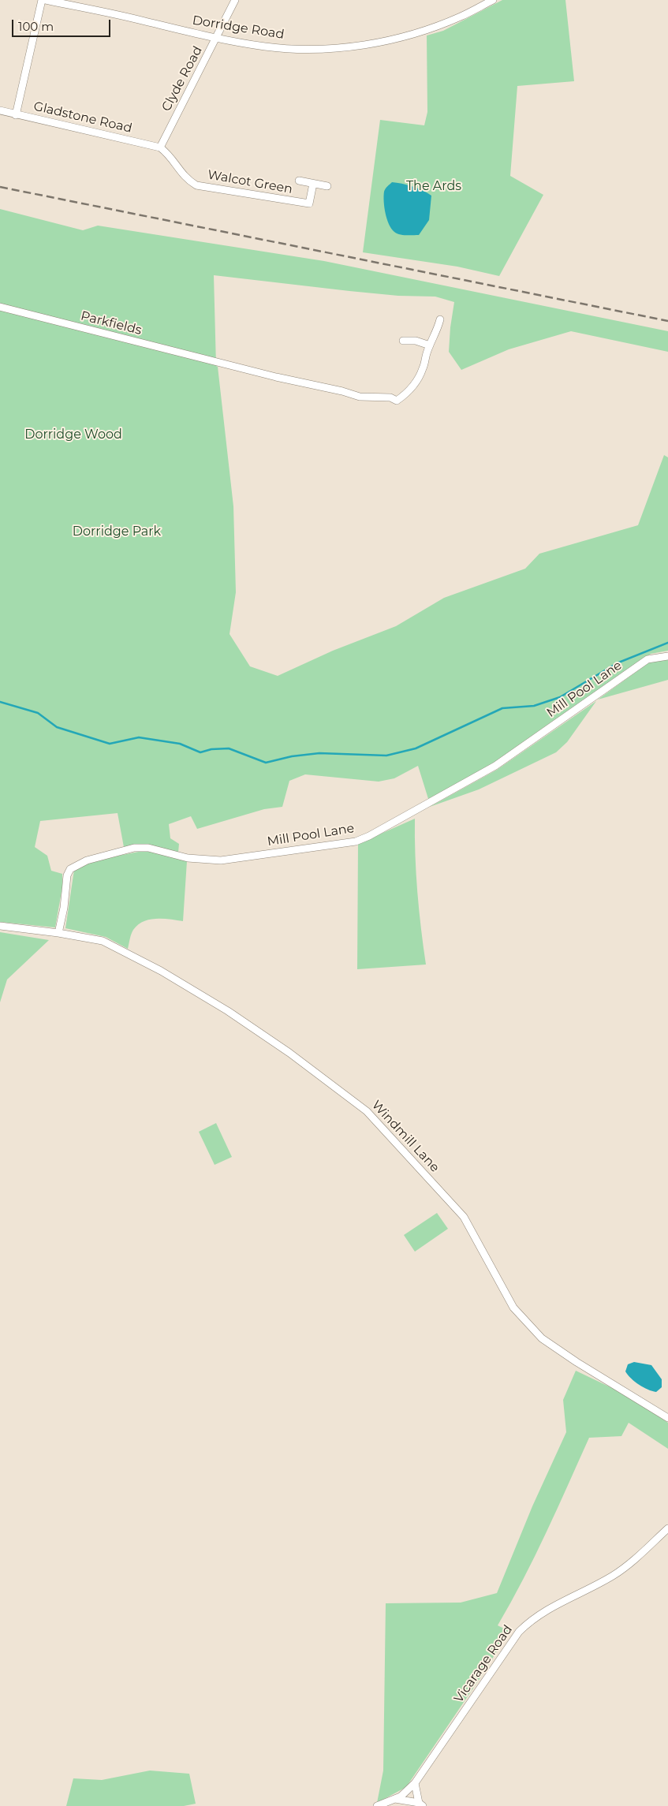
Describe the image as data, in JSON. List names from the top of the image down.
{
  "streets": {
    "street": [
      "Dorridge Road",
      "Clyde Road",
      "Gladstone Road",
      "Walcot Green",
      "Parkfields",
      "Mill Pool Lane",
      "Windmill Lane",
      "Vicarage Road"
    ]
  },
  "crossings": [
    ["Dorridge Road", "Clyde Road"],
    ["Clyde Road", "Gladstone Road"],
    ["Clyde Road", "Walcot Green"],
    ["Gladstone Road", "Walcot Green"],
    ["Mill Pool Lane", "Windmill Lane"]
  ],
  "parks": ["The Ards", "Dorridge Wood", "Dorridge Park"],
  "scale_bar": "100 m"
}
